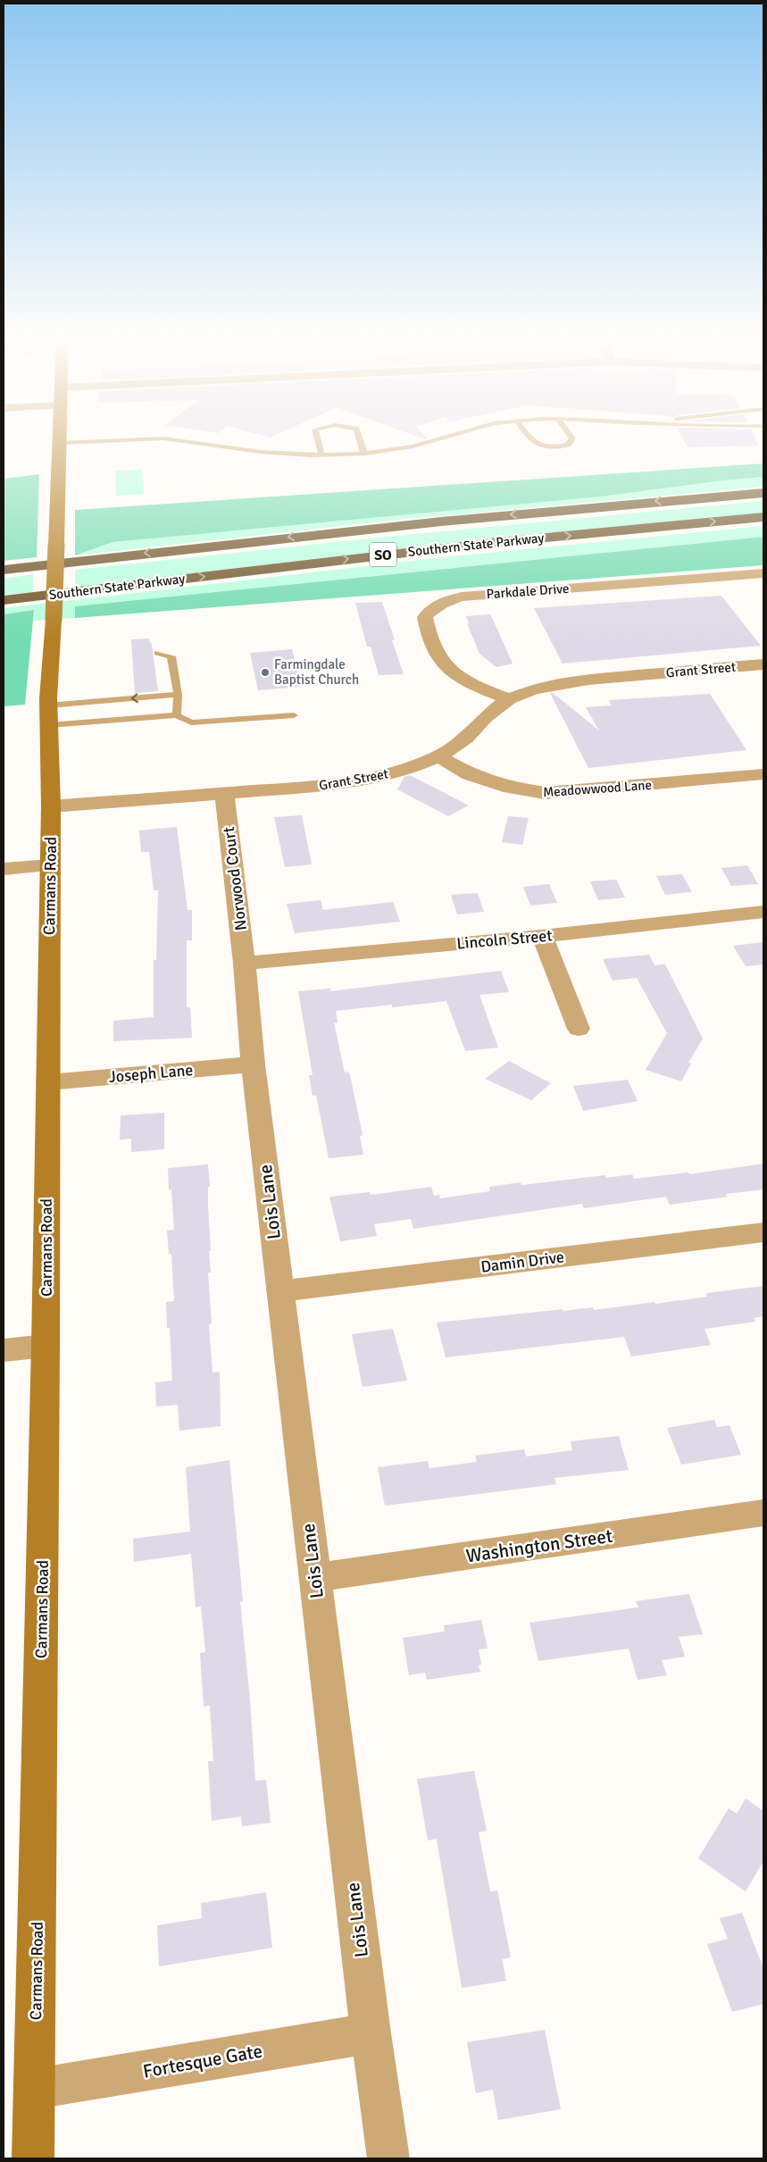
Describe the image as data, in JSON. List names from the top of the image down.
{
  "streets": {
    "highway": ["Southern State Parkway", "SO"],
    "street": [
      "Parkdale Drive",
      "Grant Street",
      "Meadowwood Lane",
      "Norwood Court",
      "Carmans Road",
      "Lincoln Street",
      "Joseph Lane",
      "Lois Lane",
      "Damin Drive",
      "Washington Street",
      "Fortesque Gate"
    ]
  },
  "crossings": [
    ["Parkdale Drive", "Grant Street"],
    ["Grant Street", "Meadowwood Lane"],
    ["Grant Street", "Norwood Court"],
    ["Grant Street", "Carmans Road"],
    ["Norwood Court", "Lincoln Street"],
    ["Norwood Court", "Lois Lane"],
    ["Carmans Road", "Joseph Lane"],
    ["Carmans Road", "Fortesque Gate"],
    ["Lincoln Street", "Lois Lane"],
    ["Joseph Lane", "Lois Lane"],
    ["Lois Lane", "Damin Drive"],
    ["Lois Lane", "Washington Street"],
    ["Lois Lane", "Fortesque Gate"]
  ],
  "places": ["Farmingdale Baptist Church"]
}
